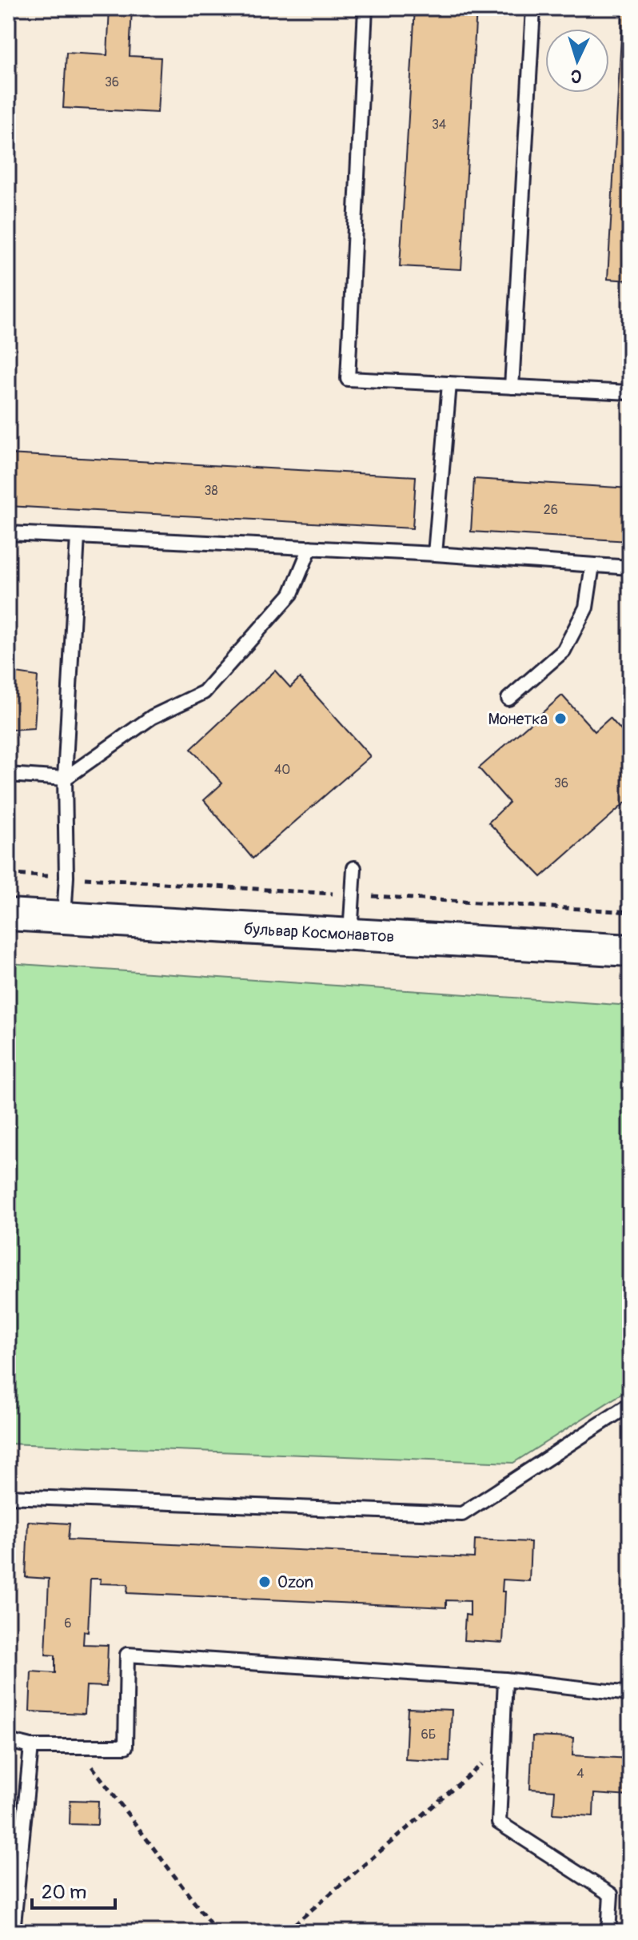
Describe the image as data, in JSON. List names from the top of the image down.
{
  "streets": {
    "street": ["бульвар Космонавтов"]
  },
  "places": ["Монетка", "Ozon"],
  "house_numbers": [
    "36",
    "34",
    "38",
    "26",
    "40",
    "36",
    "6",
    "6Б",
    "4"
  ],
  "scale_bar": "20 m",
  "north": "bottom"
}
